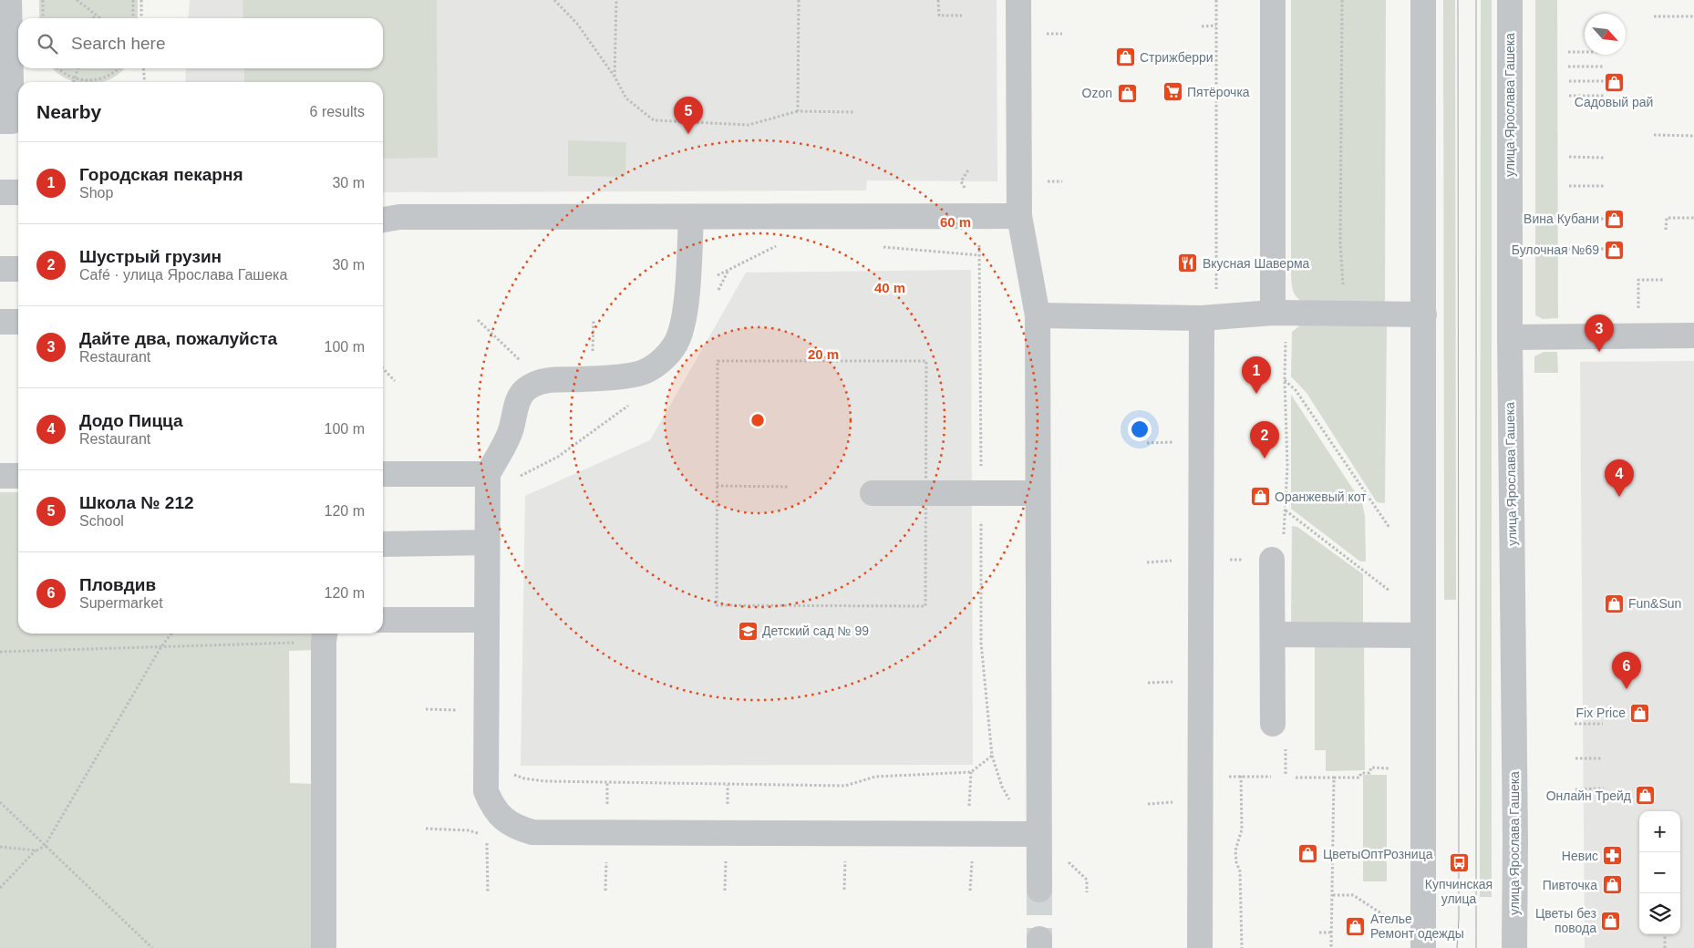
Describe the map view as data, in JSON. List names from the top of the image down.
{
  "streets": {
    "street": ["улица Ярослава Гашека"]
  },
  "places": {
    "shop": [
      "Стрижберри",
      "Садовый рай",
      "Ozon",
      "Вина Кубани",
      "Булочная №69",
      "Оранжевый кот",
      "Fun&Sun",
      "Fix Price",
      "Онлайн Трейд",
      "ЦветыОптРозница",
      "Пивточка",
      "Цветы без повода",
      "Ателье Ремонт одежды"
    ],
    "supermarket": ["Пятёрочка"],
    "restaurant": ["Вкусная Шаверма"],
    "school or university": ["Детский сад № 99"],
    "pharmacy": ["Невис"],
    "bus stop": ["Купчинская улица"]
  },
  "north": "bottom right",
  "page": {
    "search": "Search here",
    "heading": ["Nearby", "6 results"],
    "pins": [
      "5",
      "3",
      "1",
      "2",
      "4",
      "6"
    ],
    "list": [
      {
        "mark": "1",
        "name": "Городская пекарня",
        "note": "Shop",
        "value": "30 m"
      },
      {
        "mark": "2",
        "name": "Шустрый грузин",
        "note": "Café · улица Ярослава Гашека",
        "value": "30 m"
      },
      {
        "mark": "3",
        "name": "Дайте два, пожалуйста",
        "note": "Restaurant",
        "value": "100 m"
      },
      {
        "mark": "4",
        "name": "Додо Пицца",
        "note": "Restaurant",
        "value": "100 m"
      },
      {
        "mark": "5",
        "name": "Школа № 212",
        "note": "School",
        "value": "120 m"
      },
      {
        "mark": "6",
        "name": "Пловдив",
        "note": "Supermarket",
        "value": "120 m"
      }
    ],
    "map_buttons": ["+", "−"]
  },
  "rings": ["60 m", "40 m", "20 m"]
}
